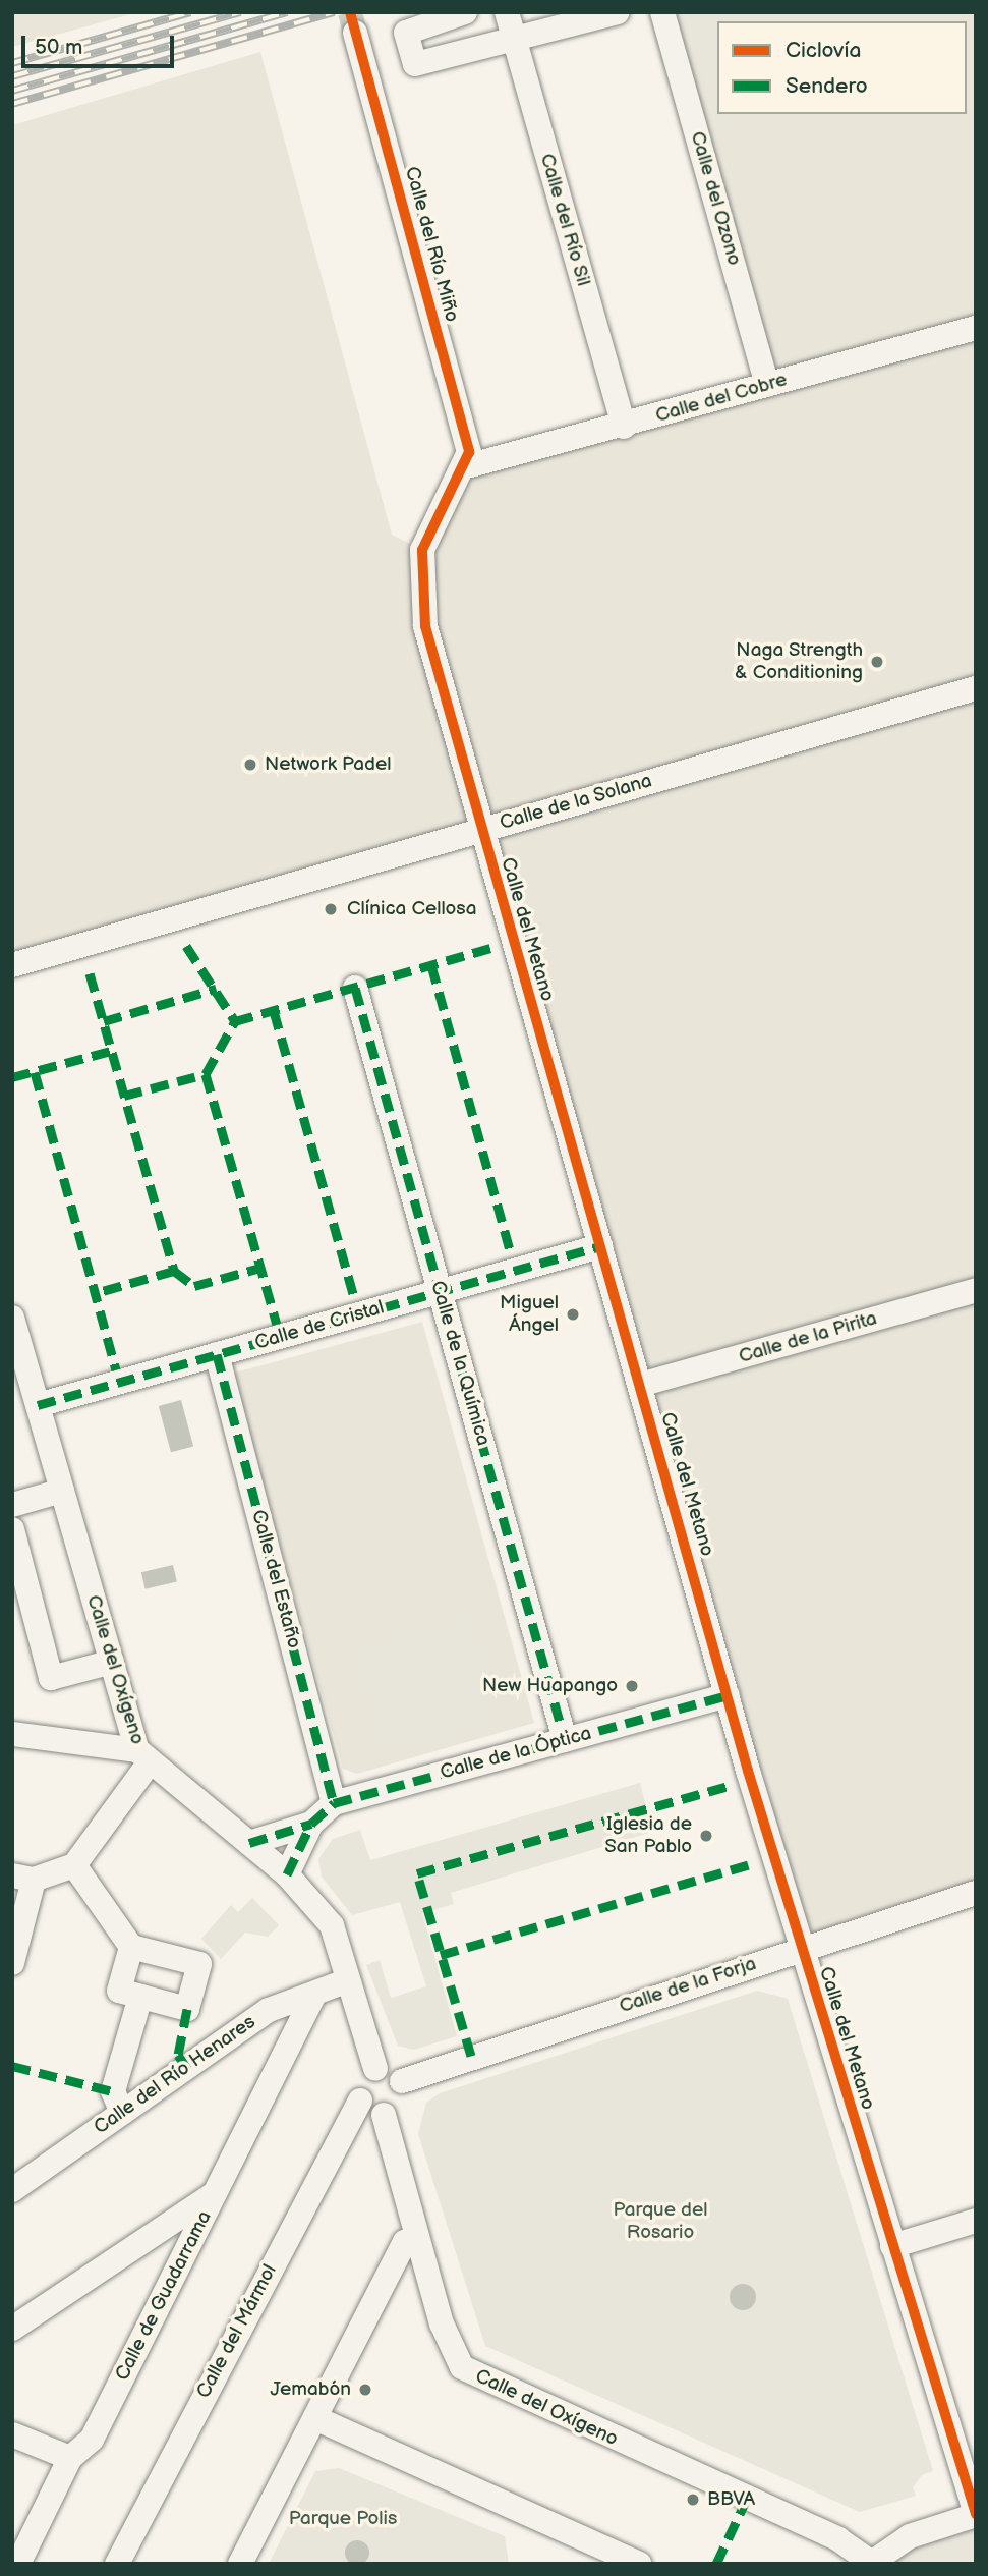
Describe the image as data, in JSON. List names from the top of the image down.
{
  "streets": {
    "street": [
      "Calle del Ozono",
      "Calle del Río Sil",
      "Calle del Río Miño",
      "Calle del Cobre",
      "Calle de la Solana",
      "Calle del Metano",
      "Calle de Cristal",
      "Calle de la Pirita",
      "Calle de la Química",
      "Calle del Estaño",
      "Calle del Oxígeno",
      "Calle de la Óptica",
      "Calle de la Forja",
      "Calle del Río Henares",
      "Calle de Guadarrama",
      "Calle del Mármol"
    ]
  },
  "crossings": [
    ["Calle del Ozono", "Calle del Cobre"],
    ["Calle del Río Sil", "Calle del Cobre"],
    ["Calle del Río Miño", "Calle del Cobre"],
    ["Calle del Río Miño", "Calle del Metano"],
    ["Calle del Cobre", "Calle del Metano"],
    ["Calle de la Solana", "Calle del Metano"],
    ["Calle del Metano", "Calle de Cristal"],
    ["Calle del Metano", "Calle de la Pirita"],
    ["Calle del Metano", "Calle de la Óptica"],
    ["Calle del Metano", "Calle de la Forja"],
    ["Calle de Cristal", "Calle de la Química"],
    ["Calle de Cristal", "Calle del Estaño"],
    ["Calle de Cristal", "Calle del Oxígeno"],
    ["Calle de la Química", "Calle de la Óptica"],
    ["Calle del Estaño", "Calle de la Óptica"],
    ["Calle del Oxígeno", "Calle de la Óptica"],
    ["Calle del Oxígeno", "Calle de la Forja"],
    ["Calle del Oxígeno", "Calle de Guadarrama"],
    ["Calle del Oxígeno", "Calle del Mármol"],
    ["Calle de la Forja", "Calle del Mármol"],
    ["Calle del Río Henares", "Calle de Guadarrama"]
  ],
  "parks": ["Parque del Rosario", "Parque Polis"],
  "places": [
    "Naga Strength & Conditioning",
    "Network Padel",
    "Clínica Cellosa",
    "Miguel Ángel",
    "New Huapango",
    "Iglesia de San Pablo",
    "Jemabón",
    "BBVA"
  ],
  "legend": ["Ciclovía", "Sendero"],
  "scale_bar": "50 m"
}
